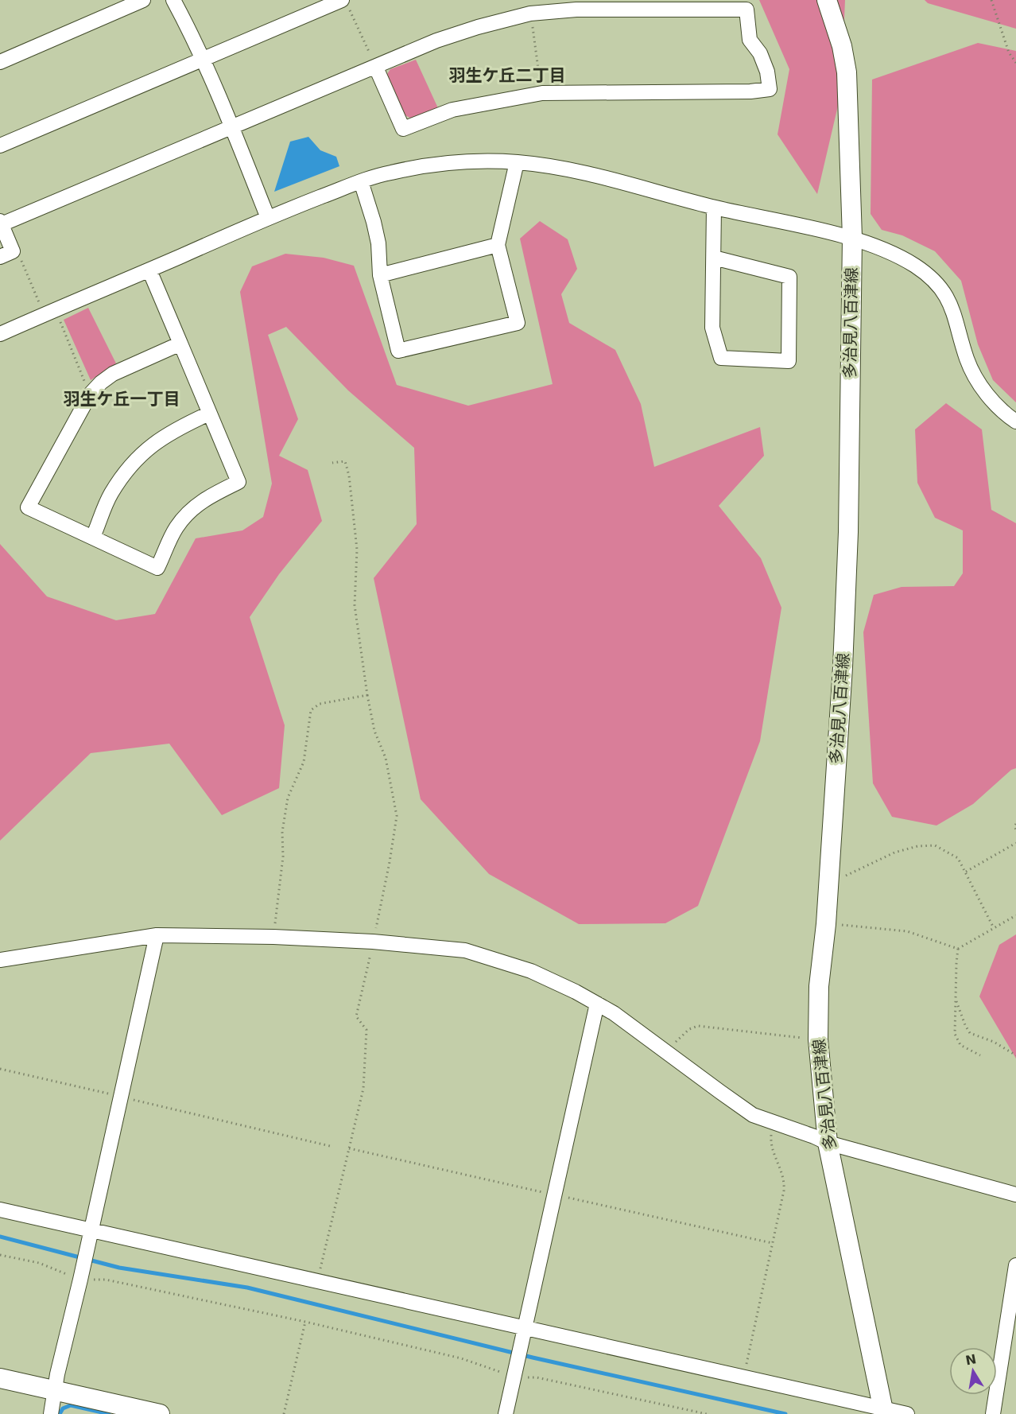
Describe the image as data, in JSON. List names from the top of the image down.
{
  "streets": {
    "main road": ["多治見八百津線"]
  },
  "districts": ["羽生ケ丘二丁目", "羽生ケ丘一丁目"],
  "north": "top"
}
